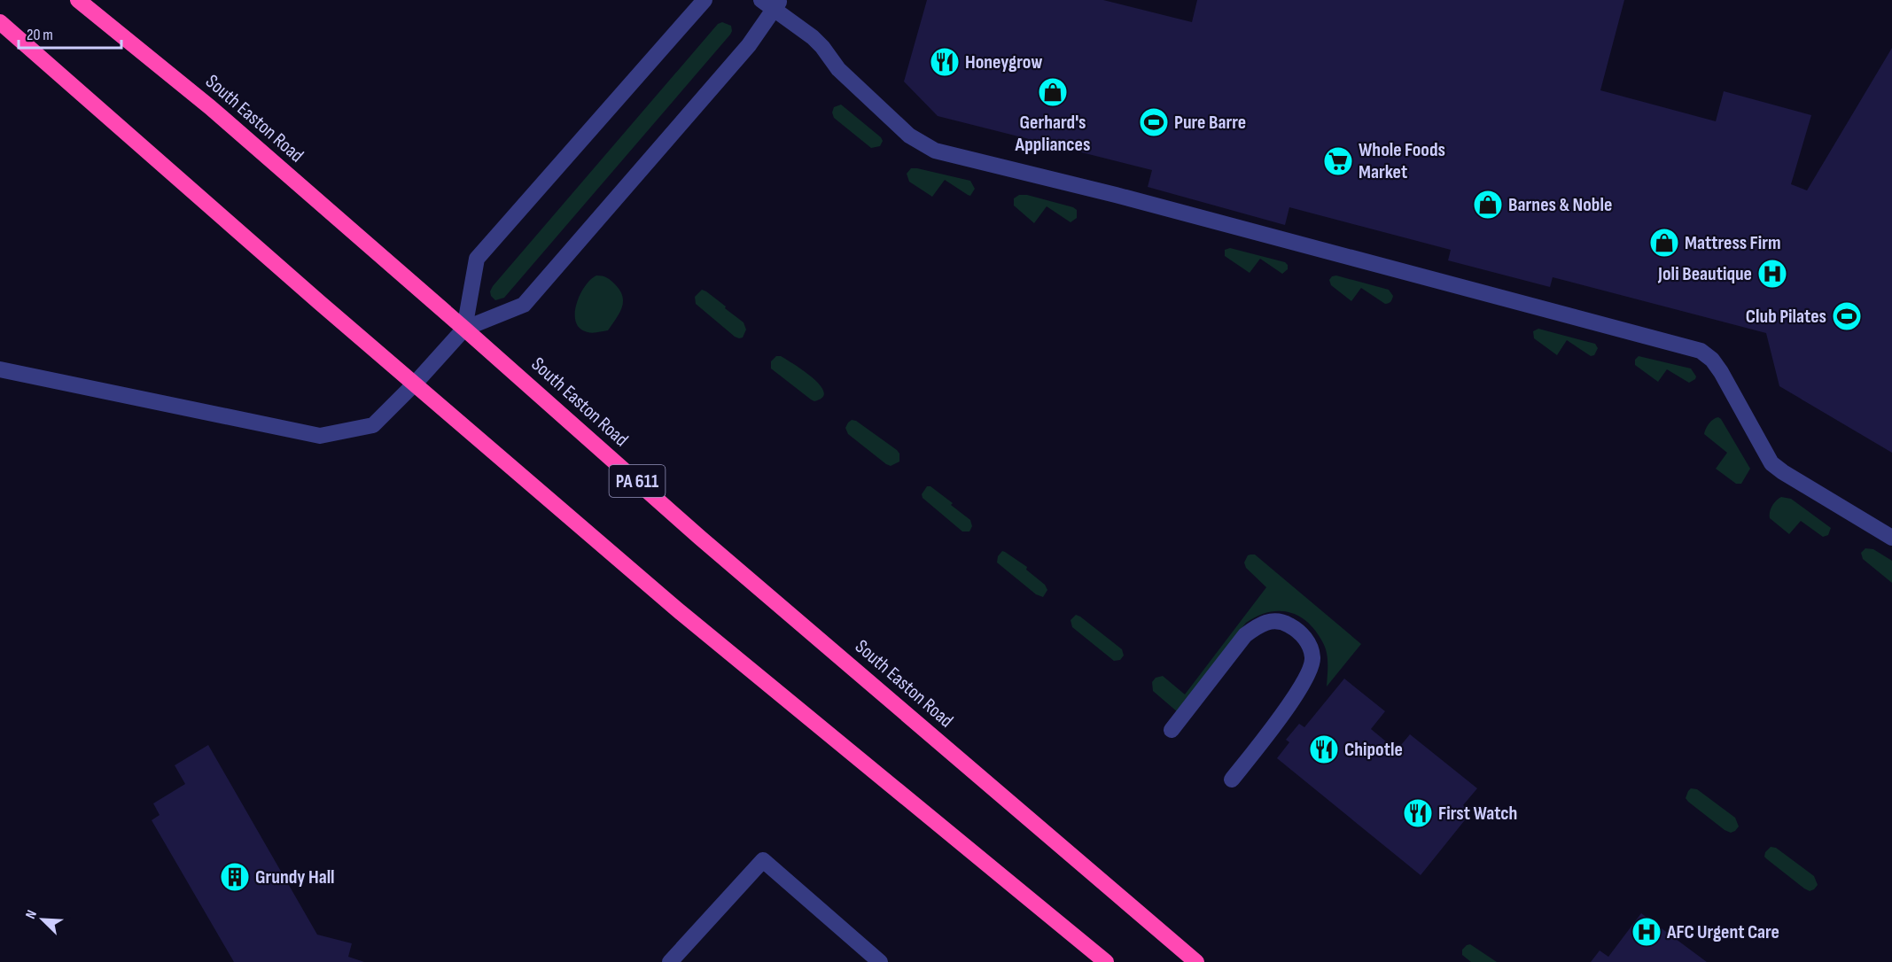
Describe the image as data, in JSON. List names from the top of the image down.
{
  "streets": {
    "highway": ["South Easton Road", "PA 611"]
  },
  "places": {
    "restaurant": ["Honeygrow", "Chipotle", "First Watch"],
    "shop": ["Gerhard's Appliances", "Barnes & Noble", "Mattress Firm"],
    "sports": ["Pure Barre", "Club Pilates"],
    "supermarket": ["Whole Foods Market"],
    "hospital": ["Joli Beautique", "AFC Urgent Care"],
    "building": ["Grundy Hall"]
  },
  "scale_bar": "20 m",
  "north": "top left"
}
